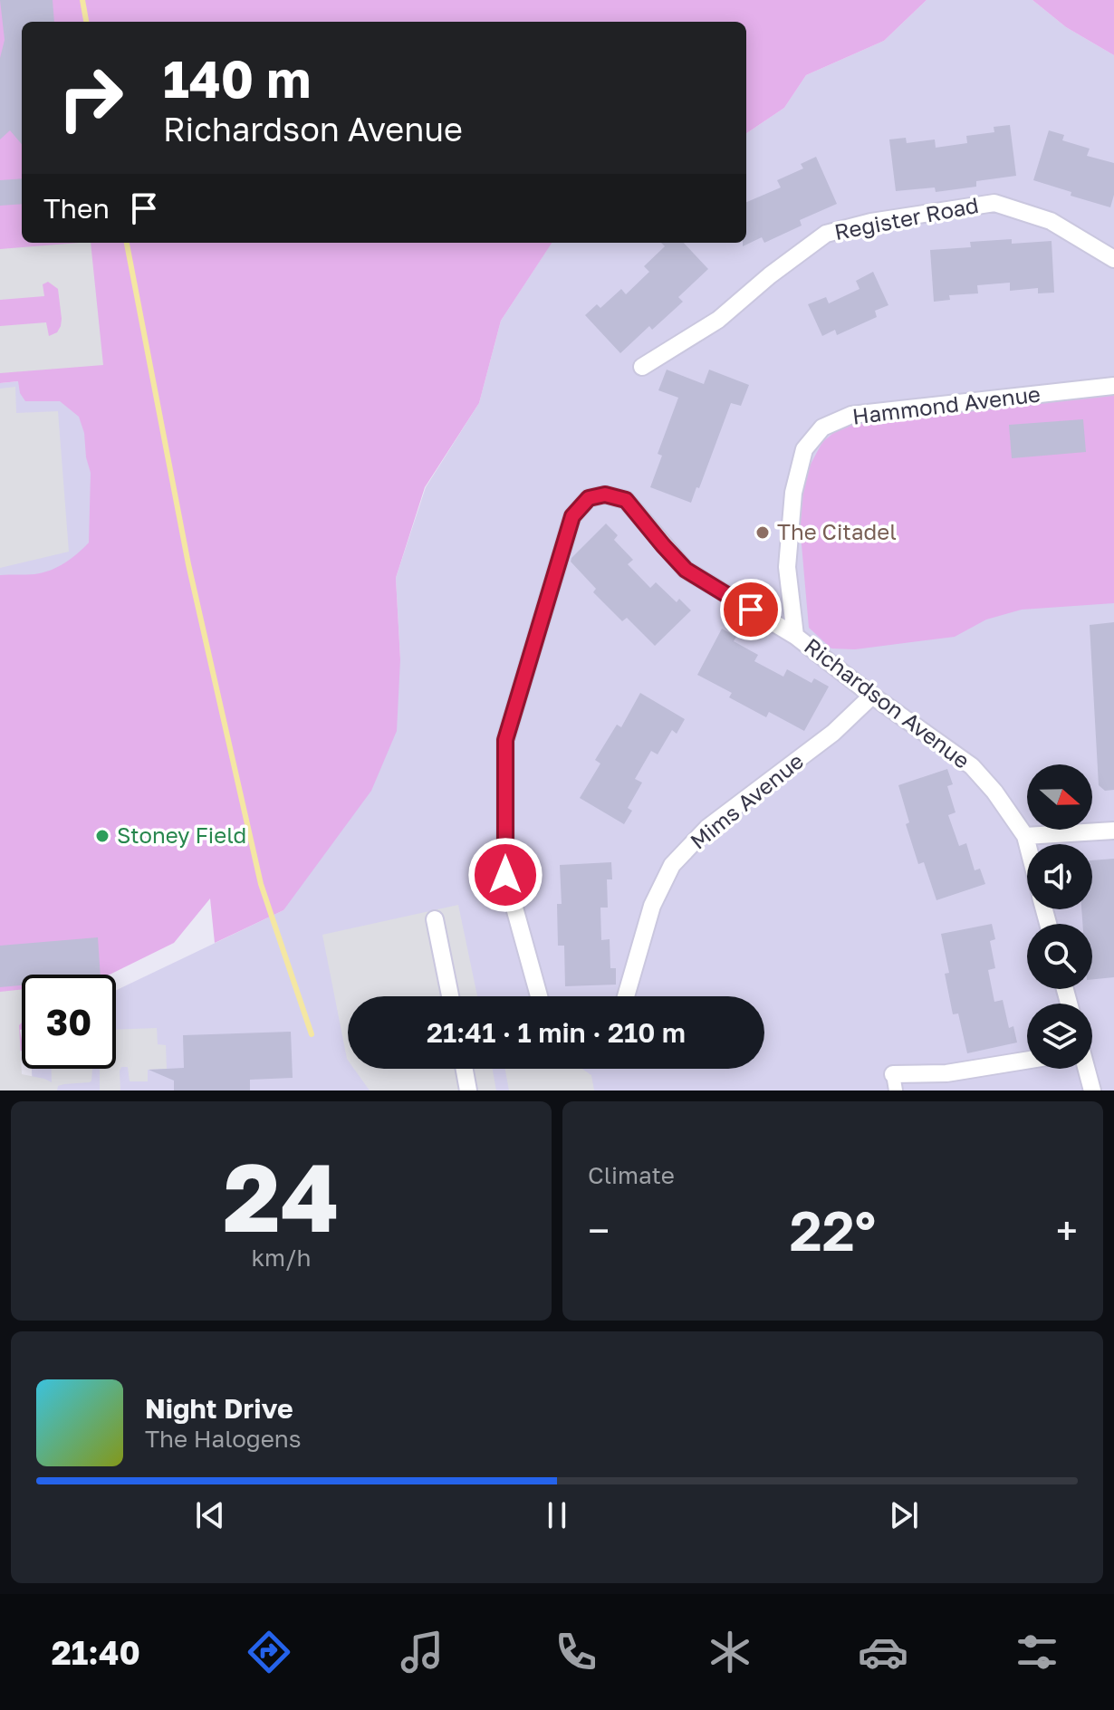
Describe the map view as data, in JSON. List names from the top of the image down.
{
  "streets": {
    "street": [
      "Register Road",
      "Hammond Avenue",
      "Richardson Avenue",
      "Mims Avenue"
    ]
  },
  "crossings": [
    ["Hammond Avenue", "Richardson Avenue"],
    ["Richardson Avenue", "Mims Avenue"]
  ],
  "places": ["The Citadel", "Stoney Field"],
  "north": "right",
  "page": {
    "turn": ["140 m", "Richardson Avenue"],
    "then": "Then",
    "limit": "30",
    "trip": "21:41 · 1 min · 210 m",
    "tile": [
      ["24", "km/h"],
      "Climate"
    ],
    "heat": ["−", "22°", "+"],
    "song": ["Night Drive", "The Halogens"],
    "tabs": "21:40"
  }
}
